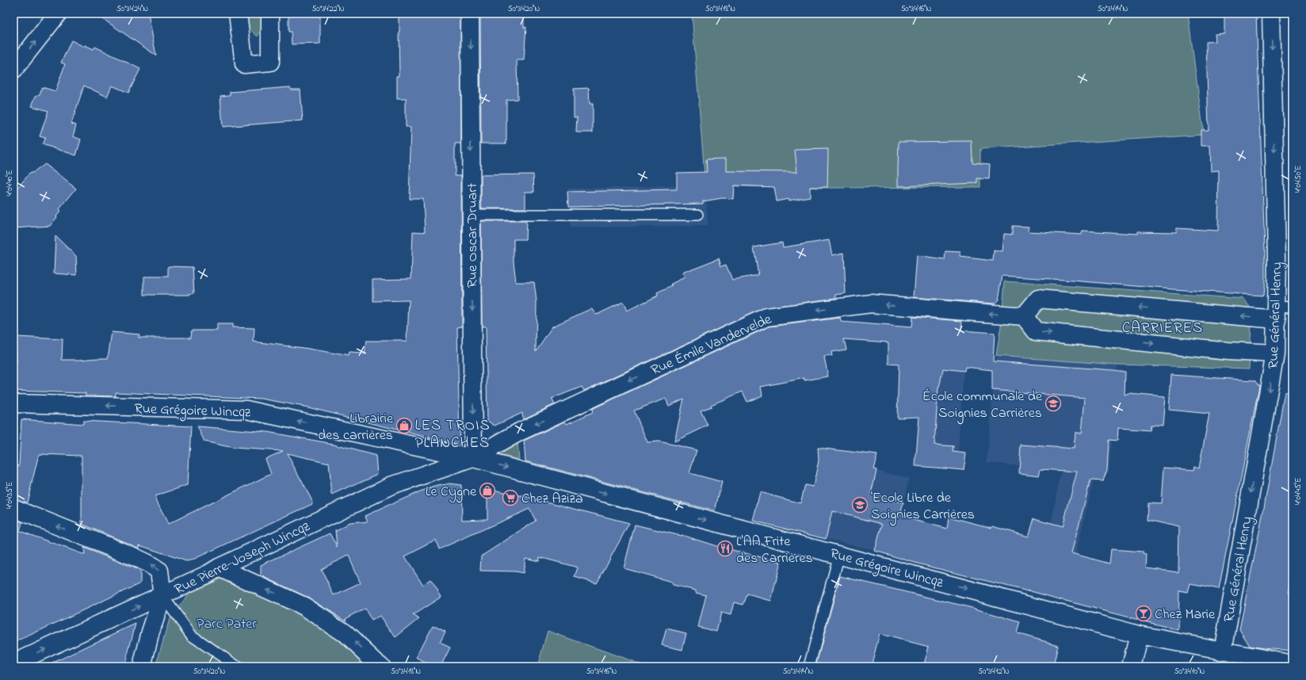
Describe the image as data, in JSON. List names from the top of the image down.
{
  "streets": {
    "street": [
      "Rue Oscar Druart",
      "Rue Général Henry",
      "Rue Émile Vandervelde",
      "Rue Grégoire Wincqz",
      "Rue Pierre-Joseph Wincqz"
    ]
  },
  "crossings": [
    ["Rue Oscar Druart", "Rue Émile Vandervelde"],
    ["Rue Oscar Druart", "Rue Grégoire Wincqz"],
    ["Rue Oscar Druart", "Rue Pierre-Joseph Wincqz"],
    ["Rue Général Henry", "Rue Grégoire Wincqz"],
    ["Rue Émile Vandervelde", "Rue Grégoire Wincqz"],
    ["Rue Émile Vandervelde", "Rue Pierre-Joseph Wincqz"],
    ["Rue Grégoire Wincqz", "Rue Pierre-Joseph Wincqz"]
  ],
  "one_way": ["Rue Oscar Druart", "Rue Général Henry", "Rue Émile Vandervelde"],
  "districts": ["CARRIÈRES", "LES TROIS PLANCHES"],
  "parks": ["Parc Pater"],
  "places": {
    "school or university": ["École communale de Soignies Carrières", "'Ecole Libre de Soignies Carrières"],
    "shop": ["Librairie des carrières", "Le Cygne"],
    "supermarket": ["Chez Aziza"],
    "restaurant": ["L'AA Frite des Carrières"],
    "bar": ["Chez Marie"]
  },
  "coordinates": [
    "50°34'24\"N",
    "50°34'22\"N",
    "50°34'20\"N",
    "50°34'18\"N",
    "50°34'16\"N",
    "50°34'14\"N",
    "4°04'50\"E",
    "4°04'40\"E",
    "4°04'45\"E",
    "4°04'35\"E",
    "50°34'12\"N",
    "50°34'10\"N"
  ]
}
